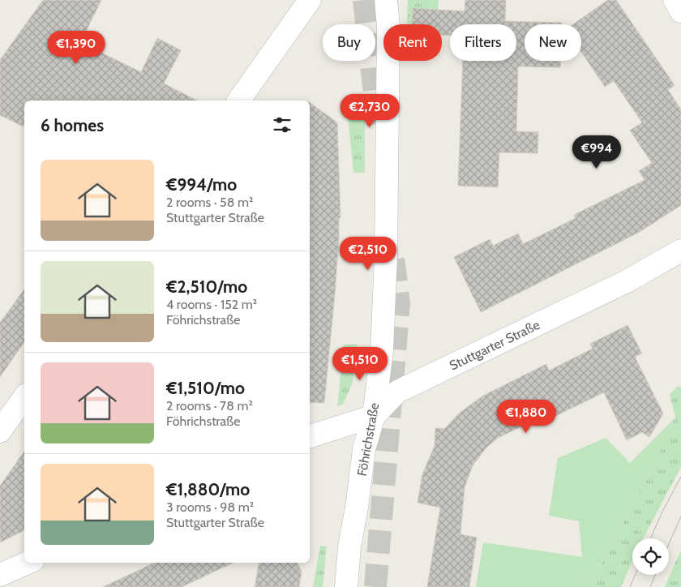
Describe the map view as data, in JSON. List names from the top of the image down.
{
  "streets": {
    "street": ["Stuttgarter Straße", "Föhrichstraße"]
  },
  "crossings": [
    ["Stuttgarter Straße", "Föhrichstraße"]
  ],
  "page": {
    "chip": [
      "Buy",
      "Rent",
      "Filters",
      "New"
    ],
    "price": [
      "€1,390",
      "€2,730",
      "€994",
      "€2,510",
      "€1,510",
      "€1,880"
    ],
    "heading": "6 homes",
    "list": [
      {
        "name": "€994/mo",
        "note": "2 rooms · 58 m² · Stuttgarter Straße"
      },
      {
        "name": "€2,510/mo",
        "note": "4 rooms · 152 m² · Föhrichstraße"
      },
      {
        "name": "€1,510/mo",
        "note": "2 rooms · 78 m² · Föhrichstraße"
      },
      {
        "name": "€1,880/mo",
        "note": "3 rooms · 98 m² · Stuttgarter Straße"
      }
    ]
  }
}
